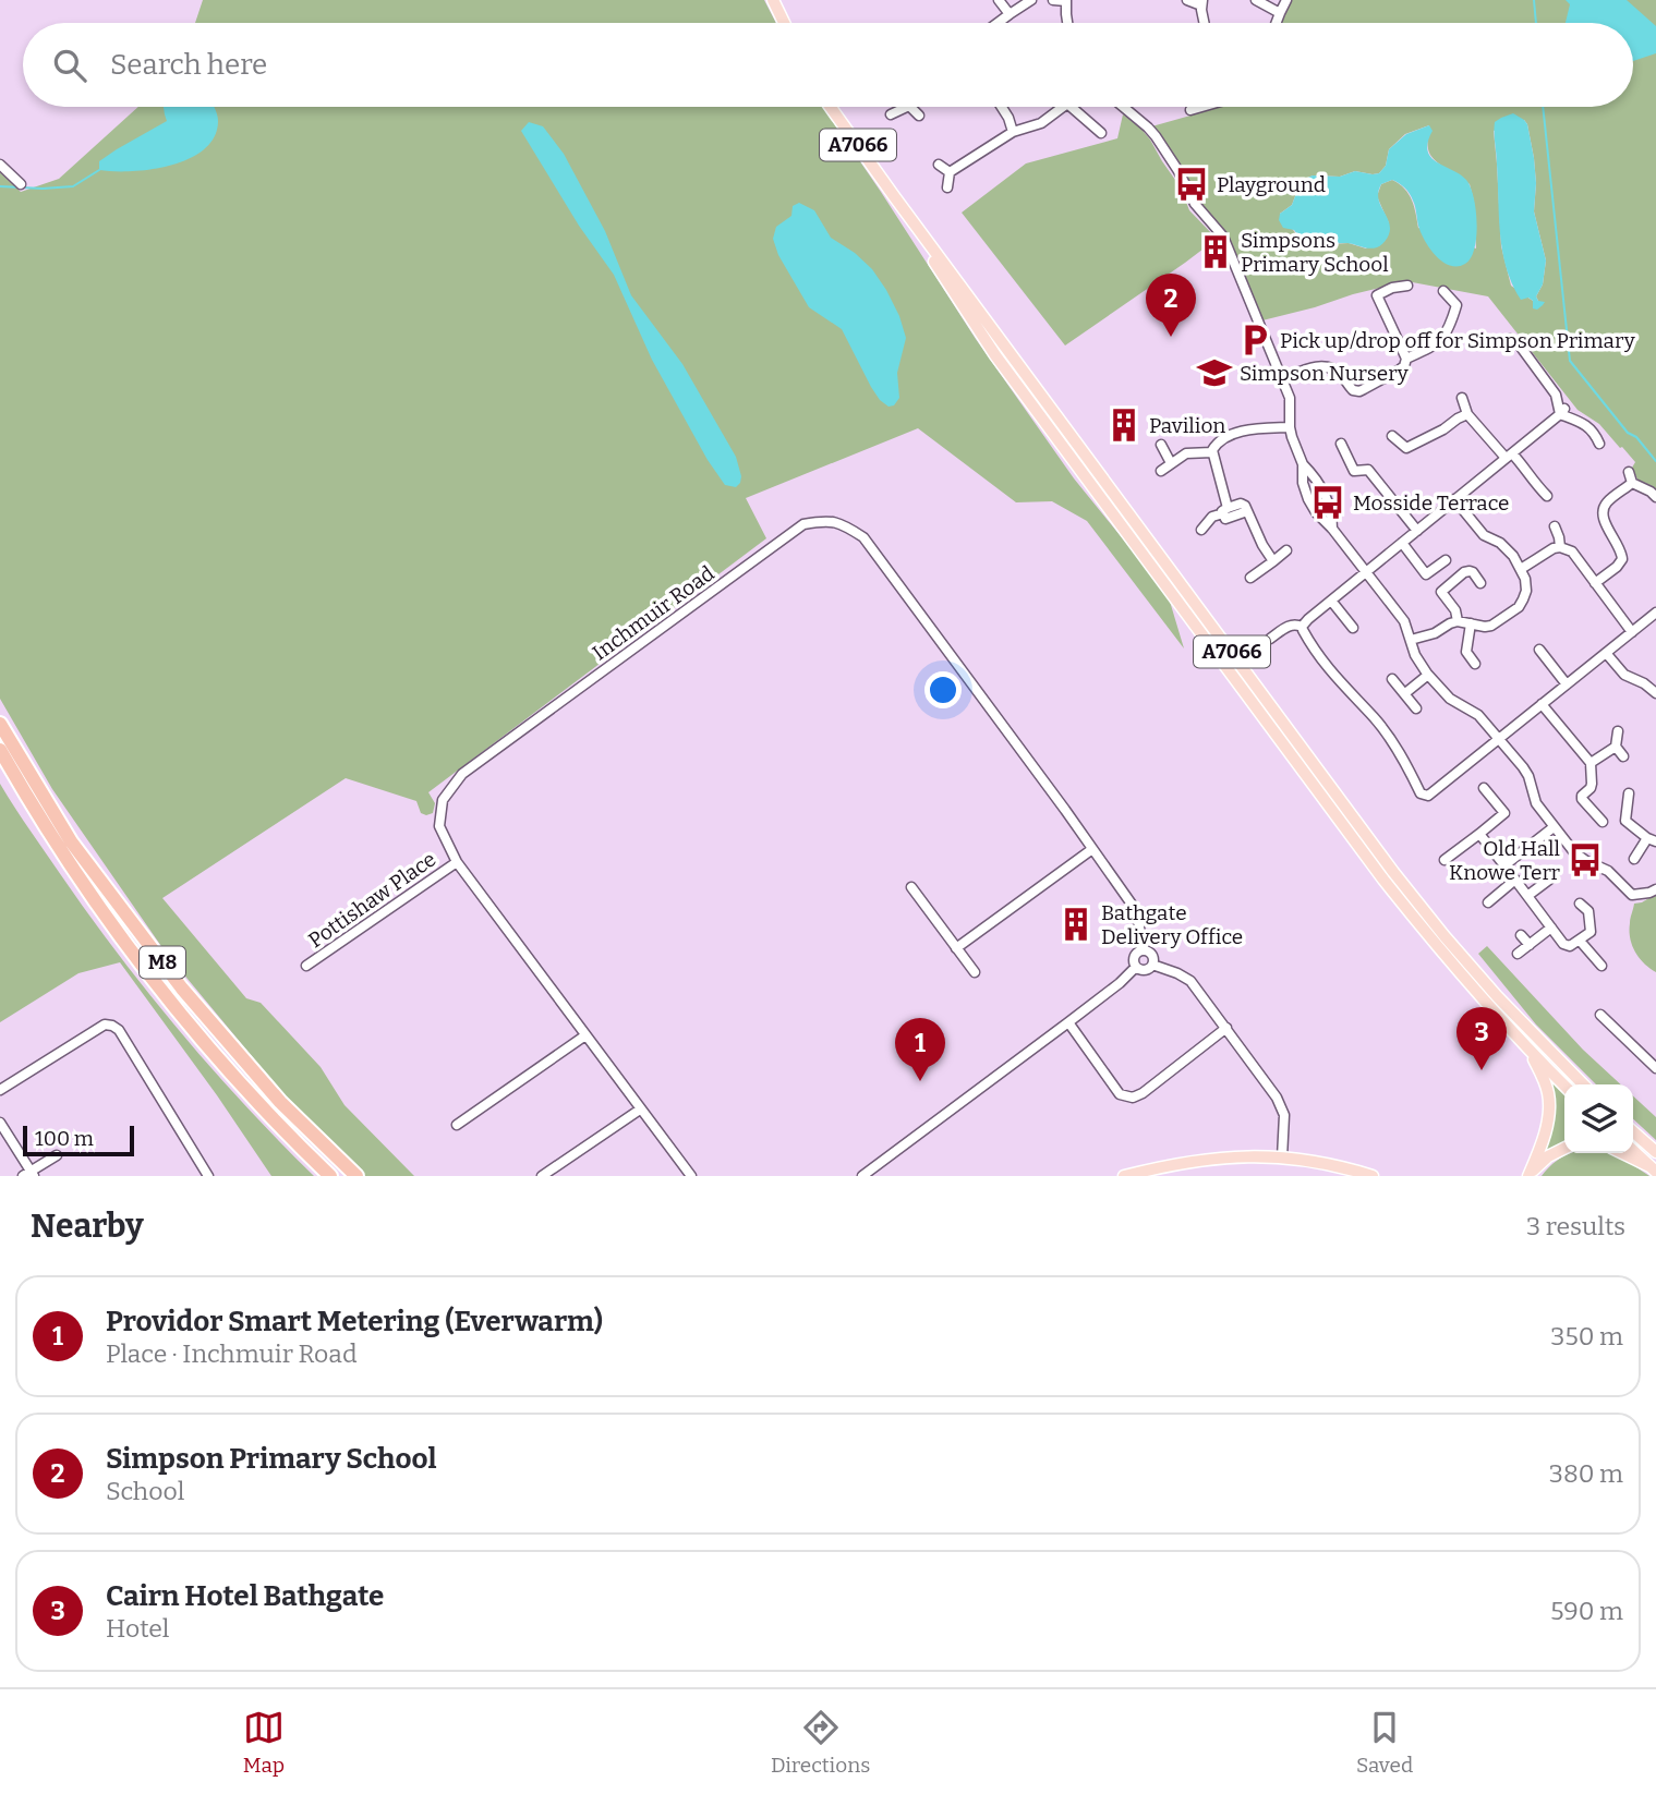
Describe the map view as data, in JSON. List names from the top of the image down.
{
  "streets": {
    "highway": ["M8"],
    "main road": ["A7066"],
    "street": ["Inchmuir Road", "Pottishaw Place"]
  },
  "crossings": [
    ["Inchmuir Road", "Pottishaw Place"]
  ],
  "places": {
    "bus stop": ["Playground", "Mosside Terrace", "Old Hall Knowe Terr"],
    "building": ["Simpsons Primary School", "Pavilion", "Bathgate Delivery Office"],
    "parking": ["Pick up/drop off for Simpson Primary"],
    "school or university": ["Simpson Nursery"]
  },
  "scale_bar": "100 m",
  "page": {
    "search": "Search here",
    "pins": ["2", "3", "1"],
    "scale": "100 m",
    "heading": ["Nearby", "3 results"],
    "list": [
      {
        "mark": "1",
        "name": "Providor Smart Metering (Everwarm)",
        "note": "Place · Inchmuir Road",
        "value": "350 m"
      },
      {
        "mark": "2",
        "name": "Simpson Primary School",
        "note": "School",
        "value": "380 m"
      },
      {
        "mark": "3",
        "name": "Cairn Hotel Bathgate",
        "note": "Hotel",
        "value": "590 m"
      }
    ],
    "nav": ["Map", "Directions", "Saved"]
  }
}
